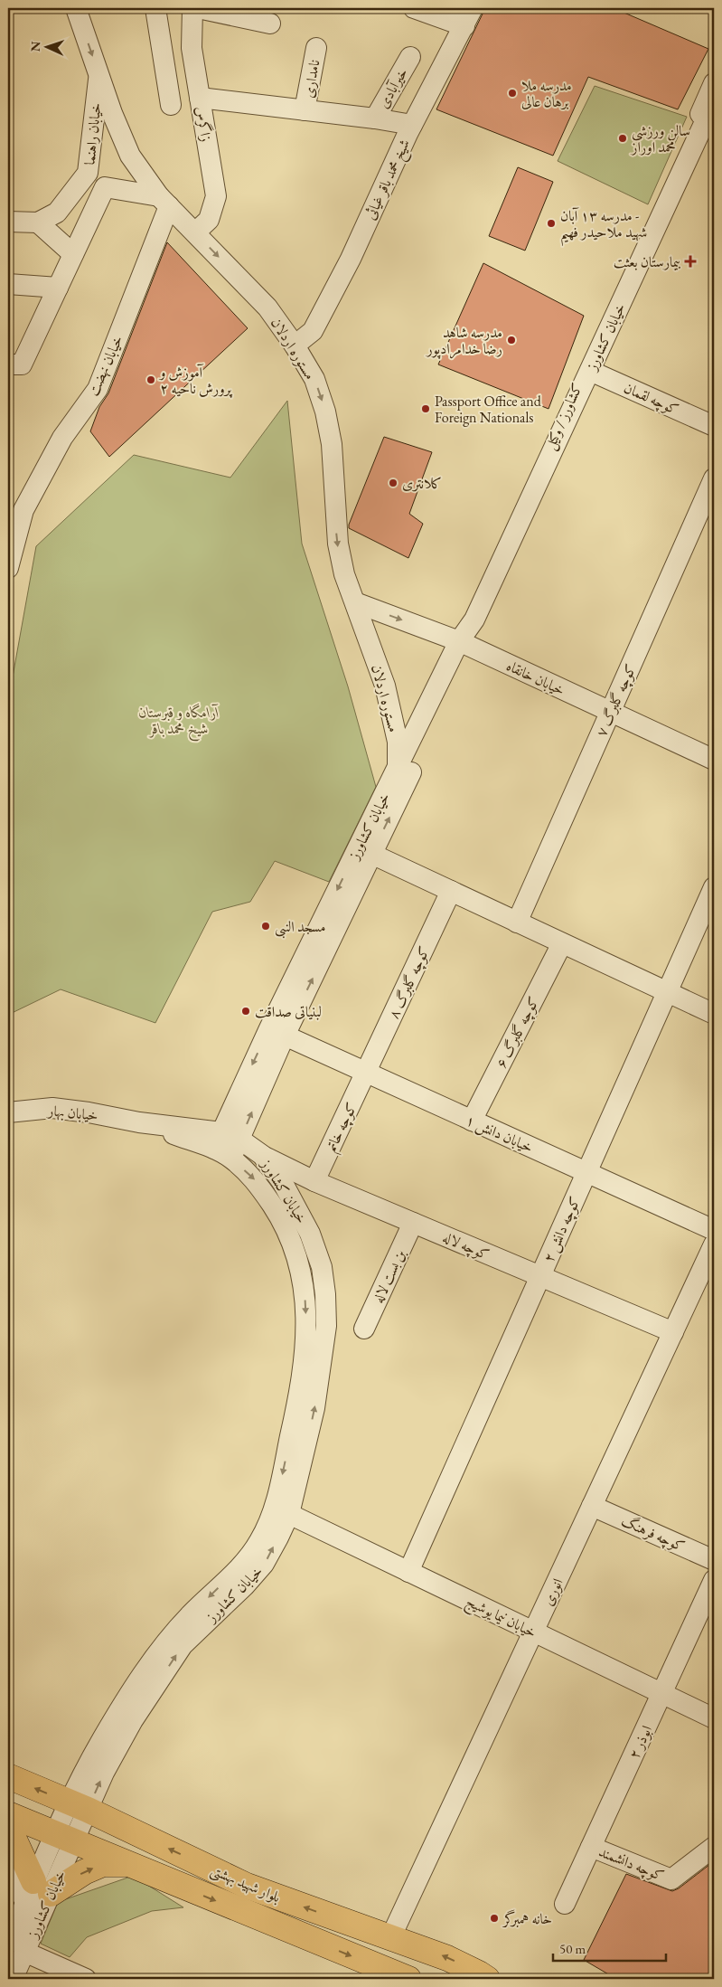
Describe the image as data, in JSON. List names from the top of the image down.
{
  "streets": {
    "main road": ["بلوار شهید بهشتی"],
    "street": [
      "نامداری",
      "خیرآبادی",
      "زاگرس",
      "خیابان راهنما",
      "شیخ محمد باقر غیاثی",
      "خیابان کشاورز",
      "مستوره اردلان",
      "خیابان نهضت",
      "کوچه لقمان",
      "کشاورز / وکیل",
      "خیابان خانقاه",
      "کوچه گلبرگ ۷",
      "کوچه گلبرگ ۸",
      "کوچه گلبرگ ۶",
      "خیابان بهار",
      "کوچه خاتم",
      "خیابان دانش ۱",
      "کوچه دانش ۲",
      "کوچه لاله",
      "بن بست لاله",
      "کوچه فرهنگ",
      "انوری",
      "خیابان نیما یوشیج",
      "ابوذر ۲",
      "کوچه دانشمند"
    ]
  },
  "crossings": [
    ["زاگرس", "مستوره اردلان"],
    ["خیابان راهنما", "مستوره اردلان"],
    ["شیخ محمد باقر غیاثی", "مستوره اردلان"],
    ["خیابان کشاورز", "مستوره اردلان"],
    ["خیابان کشاورز", "کوچه لقمان"],
    ["خیابان کشاورز", "کشاورز / وکیل"],
    ["خیابان کشاورز", "خیابان خانقاه"],
    ["خیابان کشاورز", "خیابان بهار"],
    ["خیابان کشاورز", "خیابان دانش ۱"],
    ["خیابان کشاورز", "کوچه لاله"],
    ["خیابان کشاورز", "خیابان نیما یوشیج"],
    ["خیابان کشاورز", "بلوار شهید بهشتی"],
    ["مستوره اردلان", "خیابان نهضت"],
    ["مستوره اردلان", "کشاورز / وکیل"],
    ["مستوره اردلان", "خیابان خانقاه"],
    ["کشاورز / وکیل", "خیابان خانقاه"],
    ["خیابان خانقاه", "کوچه گلبرگ ۷"],
    ["کوچه گلبرگ ۸", "کوچه خاتم"],
    ["کوچه گلبرگ ۸", "خیابان دانش ۱"],
    ["کوچه گلبرگ ۶", "خیابان دانش ۱"],
    ["کوچه خاتم", "خیابان دانش ۱"],
    ["کوچه خاتم", "کوچه لاله"],
    ["خیابان دانش ۱", "کوچه دانش ۲"],
    ["کوچه دانش ۲", "کوچه لاله"],
    ["کوچه دانش ۲", "خیابان نیما یوشیج"],
    ["کوچه لاله", "بن بست لاله"],
    ["کوچه لاله", "انوری"],
    ["کوچه فرهنگ", "انوری"],
    ["انوری", "خیابان نیما یوشیج"],
    ["انوری", "بلوار شهید بهشتی"],
    ["خیابان نیما یوشیج", "ابوذر ۲"],
    ["ابوذر ۲", "کوچه دانشمند"]
  ],
  "one_way": ["مستوره اردلان"],
  "parks": ["آرامگاه و قبرستان شیخ محمد باقر"],
  "places": {
    "other": [
      "مدرسه ملا برهان عالی",
      "سالن ورزشی محمد اوراز",
      "مدرسه ۱۳ آبان - شهید ملاحیدر فهیم",
      "مدرسه شاهد رضا خدامرادپور",
      "آموزش و پرورش ناحیه ۲",
      "Passport Office and Foreign Nationals",
      "کلانتری",
      "مسجد النبی",
      "لبنیاتی ‌صداقت",
      "خانه همبرگر"
    ],
    "health": ["بیمارستان بعثت"]
  },
  "scale_bar": "50 m",
  "north": "left"
}
